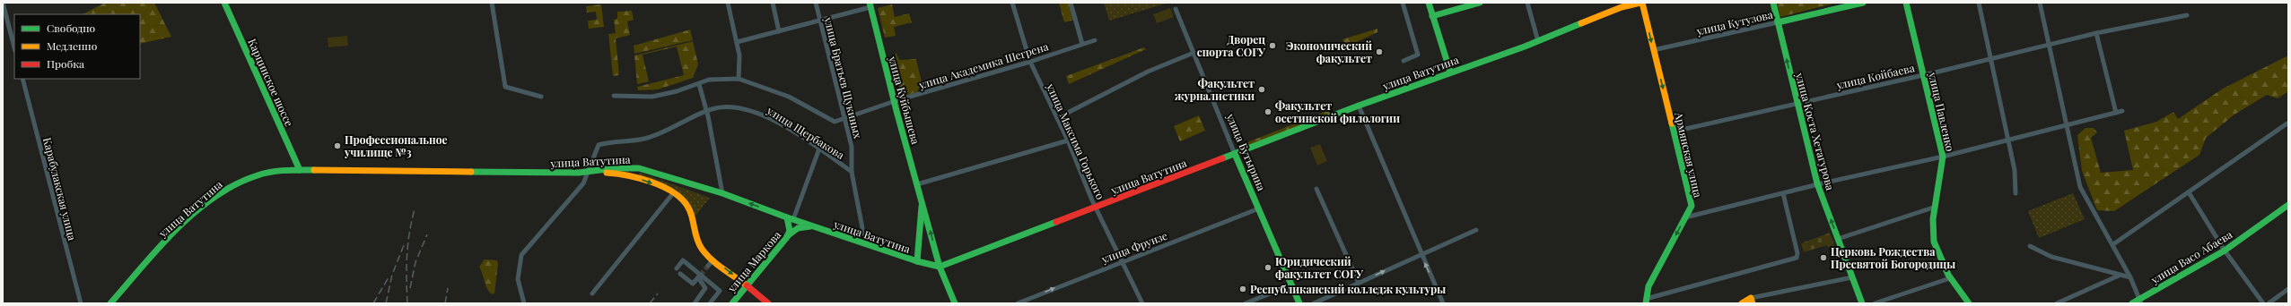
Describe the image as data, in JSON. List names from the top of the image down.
{
  "streets": {
    "main road": [
      "улица Кутузова",
      "улица Ватутина",
      "Карцинское шоссе",
      "улица Куйбышева",
      "улица Павленко",
      "улица Коста Хетагурова",
      "улица Бутырина",
      "Армянская улица",
      "улица Васо Абаева",
      "улица Маркова"
    ],
    "street": [
      "улица Академика Шегрена",
      "улица Койбаева",
      "улица Братьев Щукиных",
      "улица Щербакова",
      "улица Максима Горького",
      "Карабулакская улица",
      "улица Фрунзе"
    ]
  },
  "crossings": [
    ["улица Кутузова", "улица Коста Хетагурова"],
    ["улица Кутузова", "Армянская улица"],
    ["улица Академика Шегрена", "улица Братьев Щукиных"],
    ["улица Академика Шегрена", "улица Куйбышева"],
    ["улица Академика Шегрена", "улица Максима Горького"],
    ["улица Ватутина", "улица Братьев Щукиных"],
    ["улица Ватутина", "Карцинское шоссе"],
    ["улица Ватутина", "улица Куйбышева"],
    ["улица Ватутина", "улица Щербакова"],
    ["улица Ватутина", "улица Максима Горького"],
    ["улица Ватутина", "улица Бутырина"],
    ["улица Ватутина", "Армянская улица"],
    ["улица Ватутина", "улица Маркова"],
    ["улица Койбаева", "улица Павленко"],
    ["улица Койбаева", "улица Коста Хетагурова"],
    ["улица Койбаева", "Армянская улица"],
    ["улица Братьев Щукиных", "улица Щербакова"],
    ["улица Максима Горького", "улица Фрунзе"],
    ["улица Бутырина", "улица Фрунзе"]
  ],
  "one_way": ["улица Коста Хетагурова", "Армянская улица", "улица Фрунзе"],
  "places": [
    "Дворец спорта СОГУ",
    "Экономический факультет",
    "Факультет журналистики",
    "Факультет осетинской филологии",
    "Профессиональное училище №3",
    "Церковь Рождества Пресвятой Богородицы",
    "Юридический факультет СОГУ",
    "Республиканский колледж культуры"
  ],
  "legend": ["Свободно", "Медленно", "Пробка"]
}
